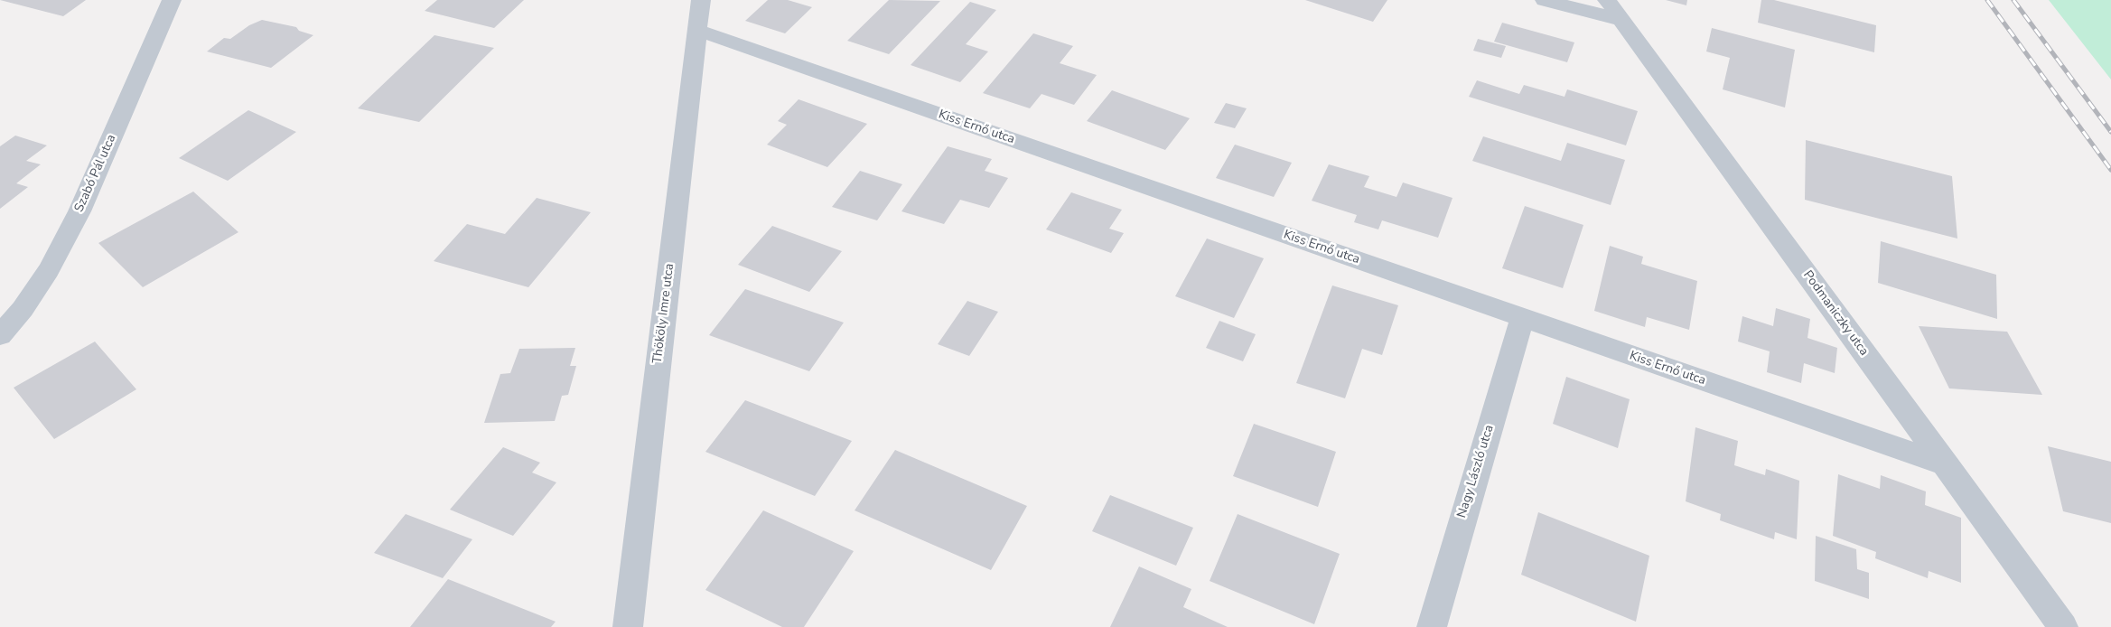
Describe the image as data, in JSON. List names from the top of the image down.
{
  "streets": {
    "street": [
      "Kiss Ernő utca",
      "Szabó Pál utca",
      "Thököly Imre utca",
      "Podmaniczky utca",
      "Nagy László utca"
    ]
  },
  "crossings": [
    ["Kiss Ernő utca", "Thököly Imre utca"],
    ["Kiss Ernő utca", "Podmaniczky utca"],
    ["Kiss Ernő utca", "Nagy László utca"]
  ]
}
